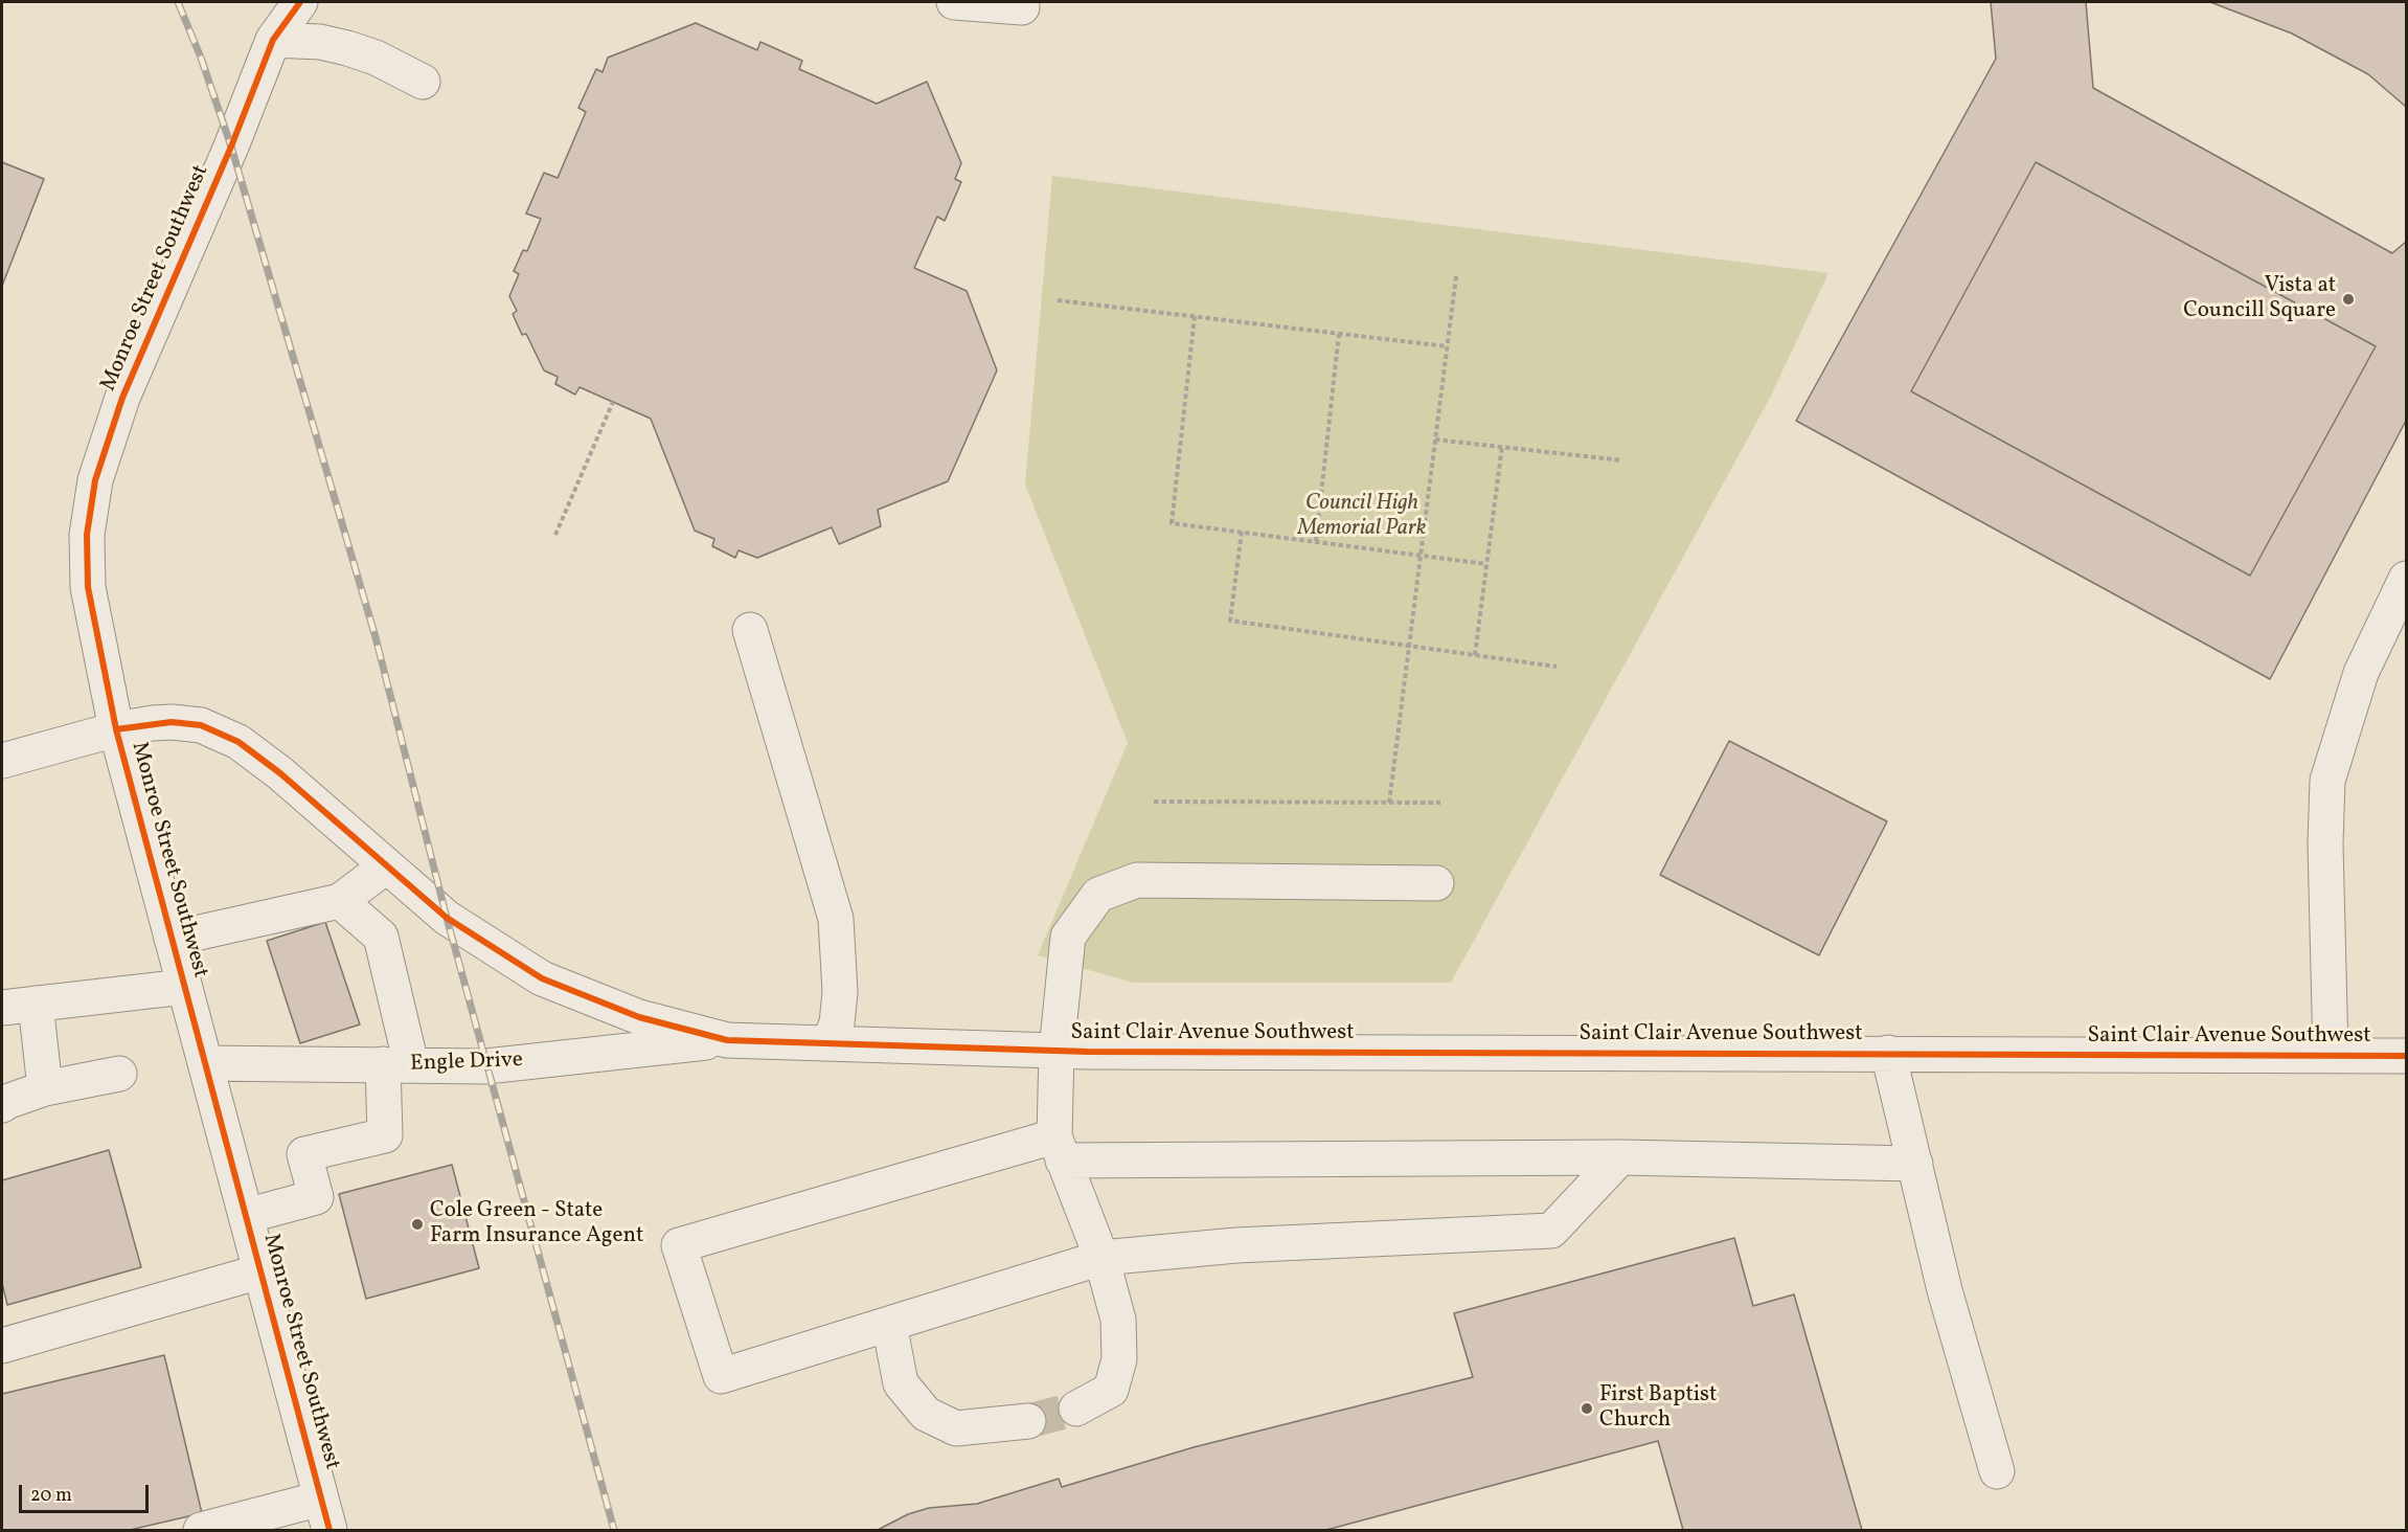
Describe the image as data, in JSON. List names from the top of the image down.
{
  "streets": {
    "street": ["Monroe Street Southwest", "Saint Clair Avenue Southwest", "Engle Drive"]
  },
  "crossings": [
    ["Monroe Street Southwest", "Saint Clair Avenue Southwest"],
    ["Monroe Street Southwest", "Engle Drive"],
    ["Saint Clair Avenue Southwest", "Engle Drive"]
  ],
  "parks": ["Council High Memorial Park"],
  "places": ["Vista at Councill Square", "Cole Green - State Farm Insurance Agent", "First Baptist Church"],
  "scale_bar": "20 m"
}
